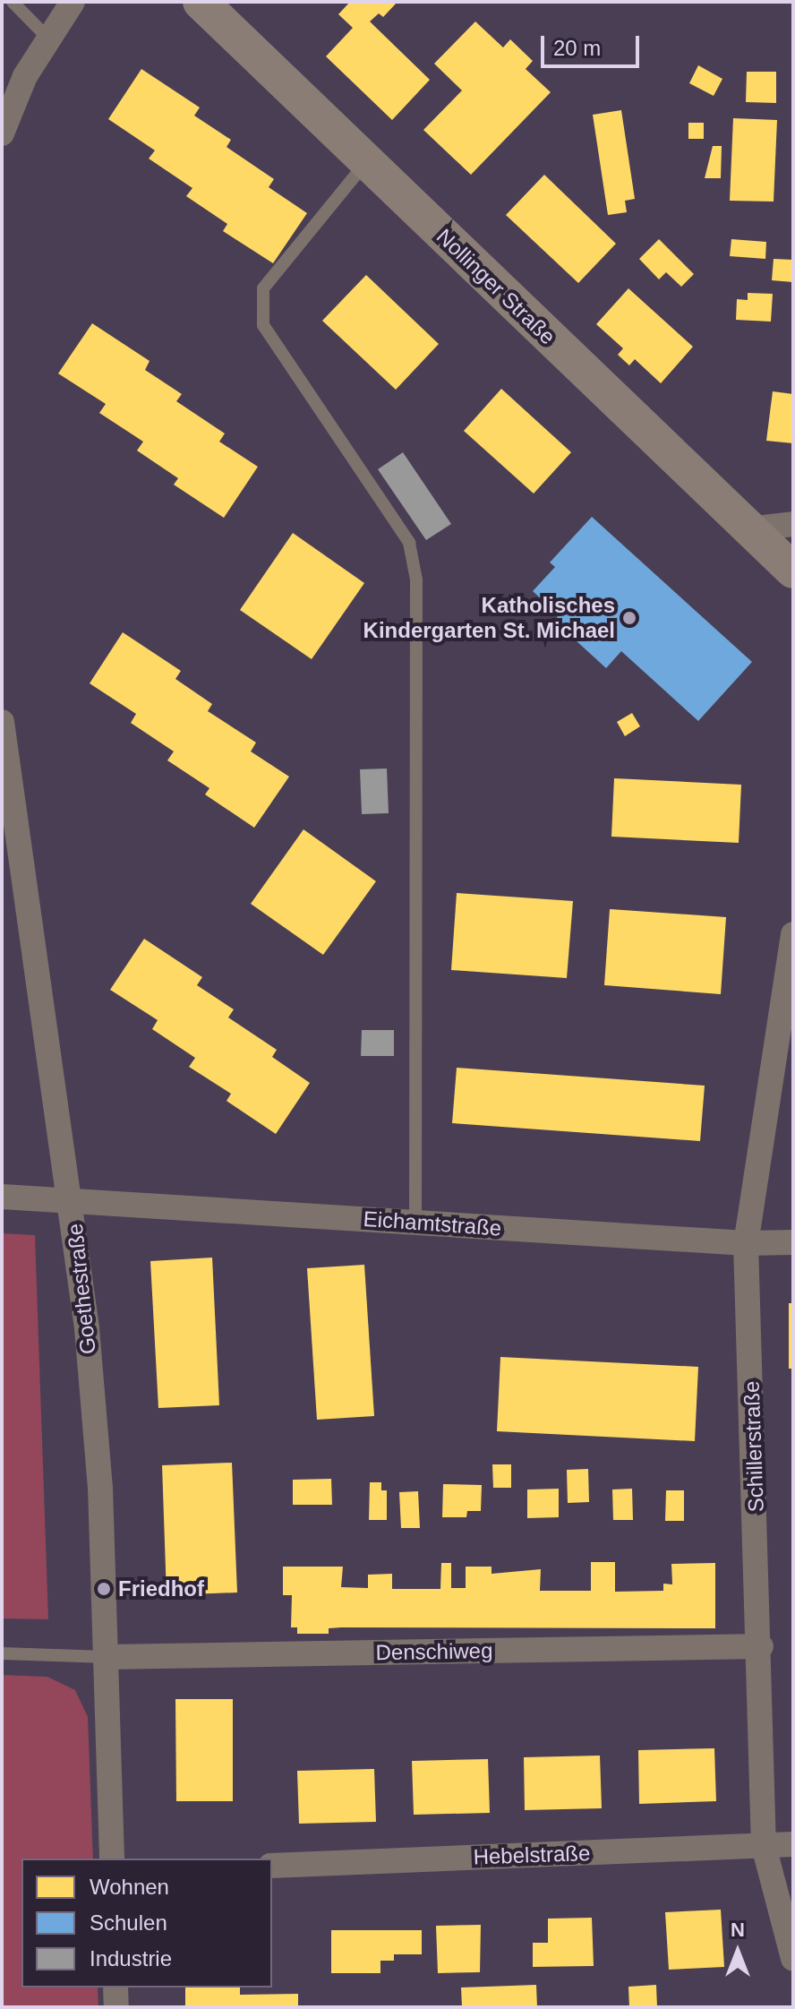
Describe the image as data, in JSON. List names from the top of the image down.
{
  "streets": {
    "main road": ["Nollinger Straße"],
    "street": [
      "Eichamtstraße",
      "Goethestraße",
      "Schillerstraße",
      "Denschiweg",
      "Hebelstraße"
    ]
  },
  "crossings": [
    ["Eichamtstraße", "Goethestraße"],
    ["Eichamtstraße", "Schillerstraße"],
    ["Goethestraße", "Denschiweg"],
    ["Schillerstraße", "Denschiweg"],
    ["Schillerstraße", "Hebelstraße"]
  ],
  "places": ["Katholisches Kindergarten St. Michael", "Friedhof"],
  "legend": ["Wohnen", "Schulen", "Industrie"],
  "scale_bar": "20 m",
  "north": "top"
}
